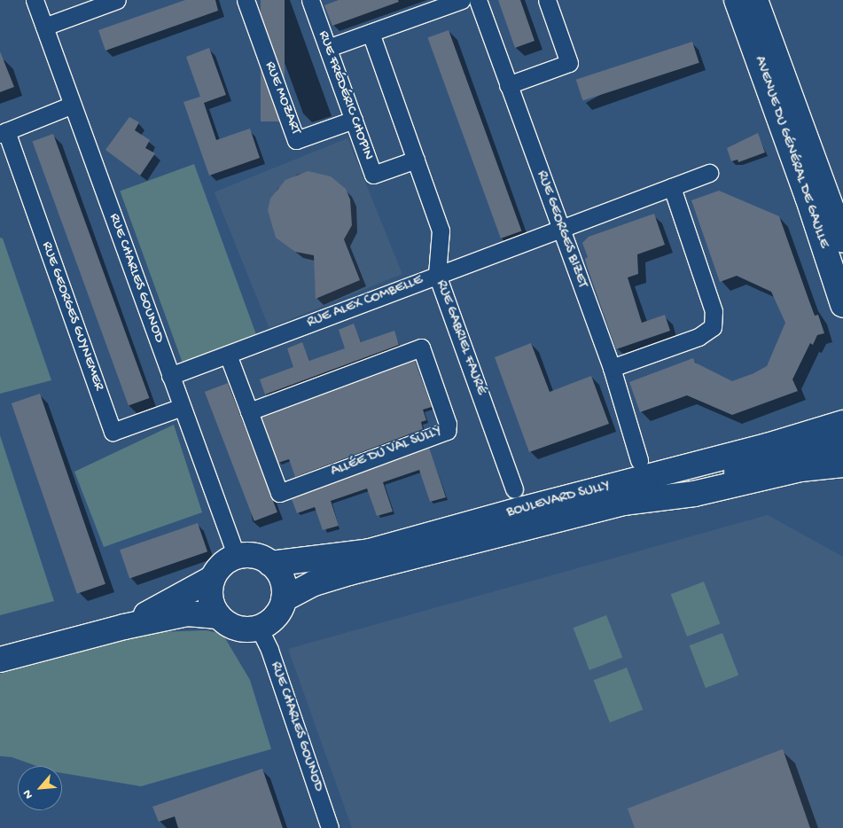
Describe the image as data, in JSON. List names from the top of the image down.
{
  "streets": {
    "street": [
      "RUE FRÉDÉRIC CHOPIN",
      "RUE MOZART",
      "AVENUE DU GÉNÉRAL DE GAULLE",
      "RUE GEORGES BIZET",
      "RUE CHARLES GOUNOD",
      "RUE ALEX COMBELLE",
      "RUE GEORGES GUYNEMER",
      "RUE GABRIEL FAURÉ",
      "ALLÉE DU VAL SULLY",
      "BOULEVARD SULLY"
    ]
  },
  "crossings": [
    ["RUE FRÉDÉRIC CHOPIN", "RUE MOZART"],
    ["RUE FRÉDÉRIC CHOPIN", "RUE GABRIEL FAURÉ"],
    ["RUE GEORGES BIZET", "RUE ALEX COMBELLE"],
    ["RUE CHARLES GOUNOD", "RUE ALEX COMBELLE"],
    ["RUE CHARLES GOUNOD", "RUE GEORGES GUYNEMER"],
    ["RUE CHARLES GOUNOD", "BOULEVARD SULLY"],
    ["RUE ALEX COMBELLE", "RUE GABRIEL FAURÉ"],
    ["RUE ALEX COMBELLE", "ALLÉE DU VAL SULLY"]
  ],
  "north": "bottom left"
}
